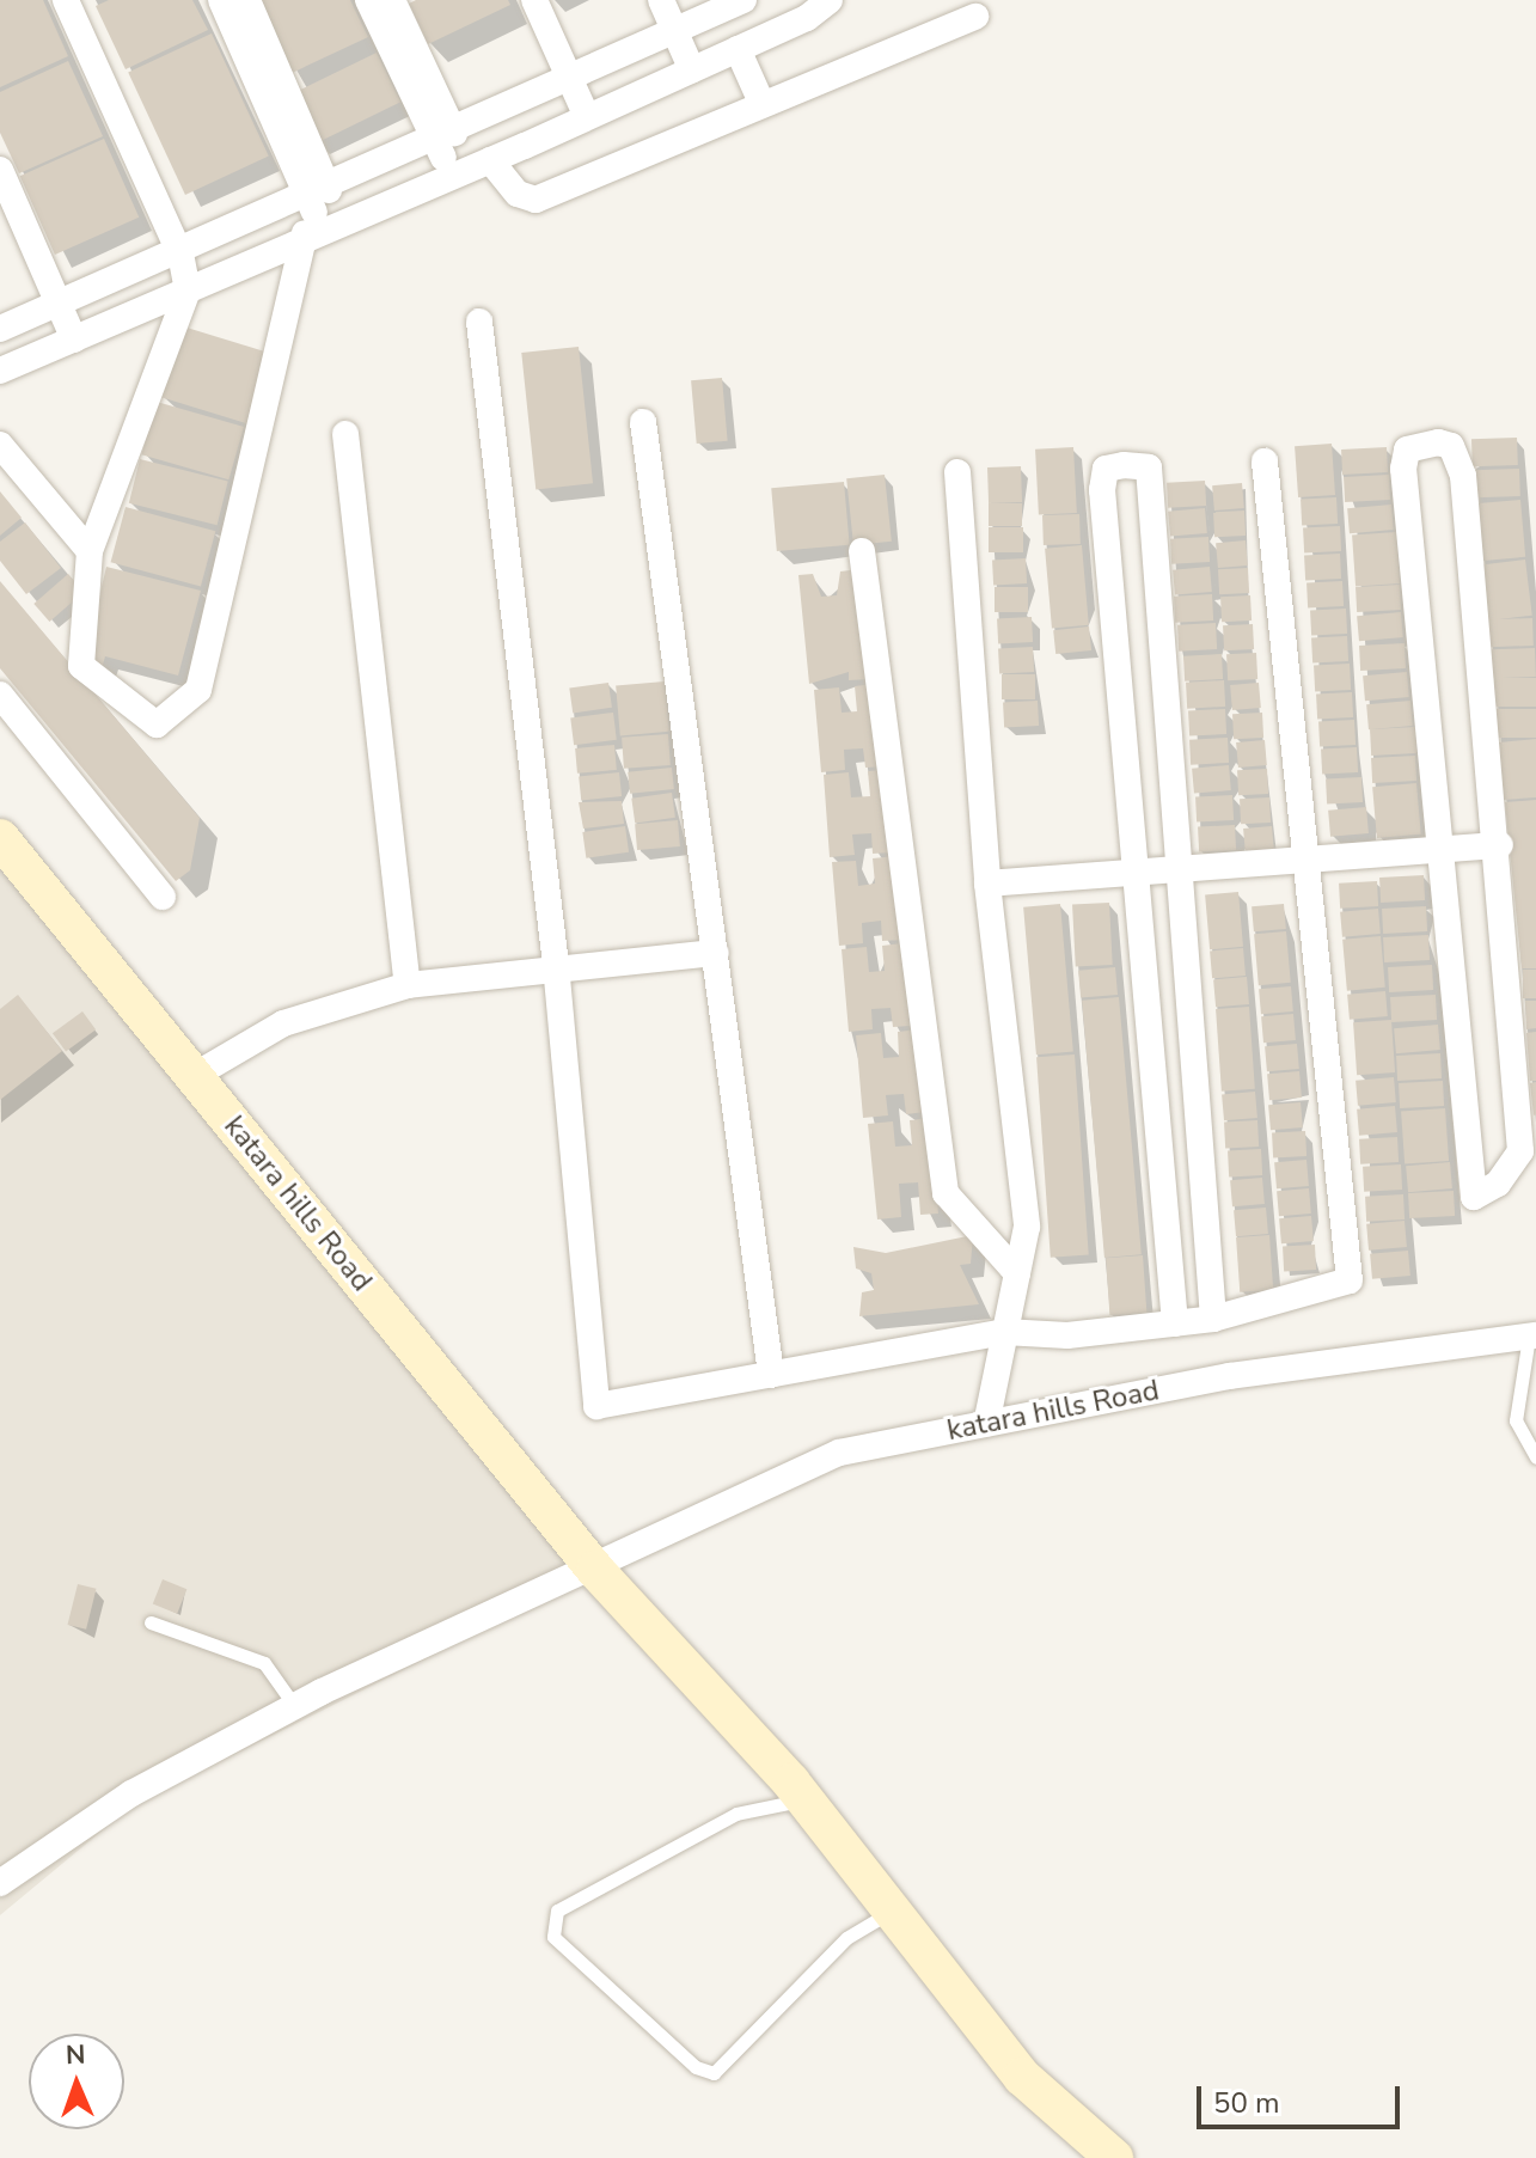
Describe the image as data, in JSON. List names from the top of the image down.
{
  "streets": {
    "main road": ["katara hills Road"]
  },
  "scale_bar": "50 m",
  "north": "top"
}
